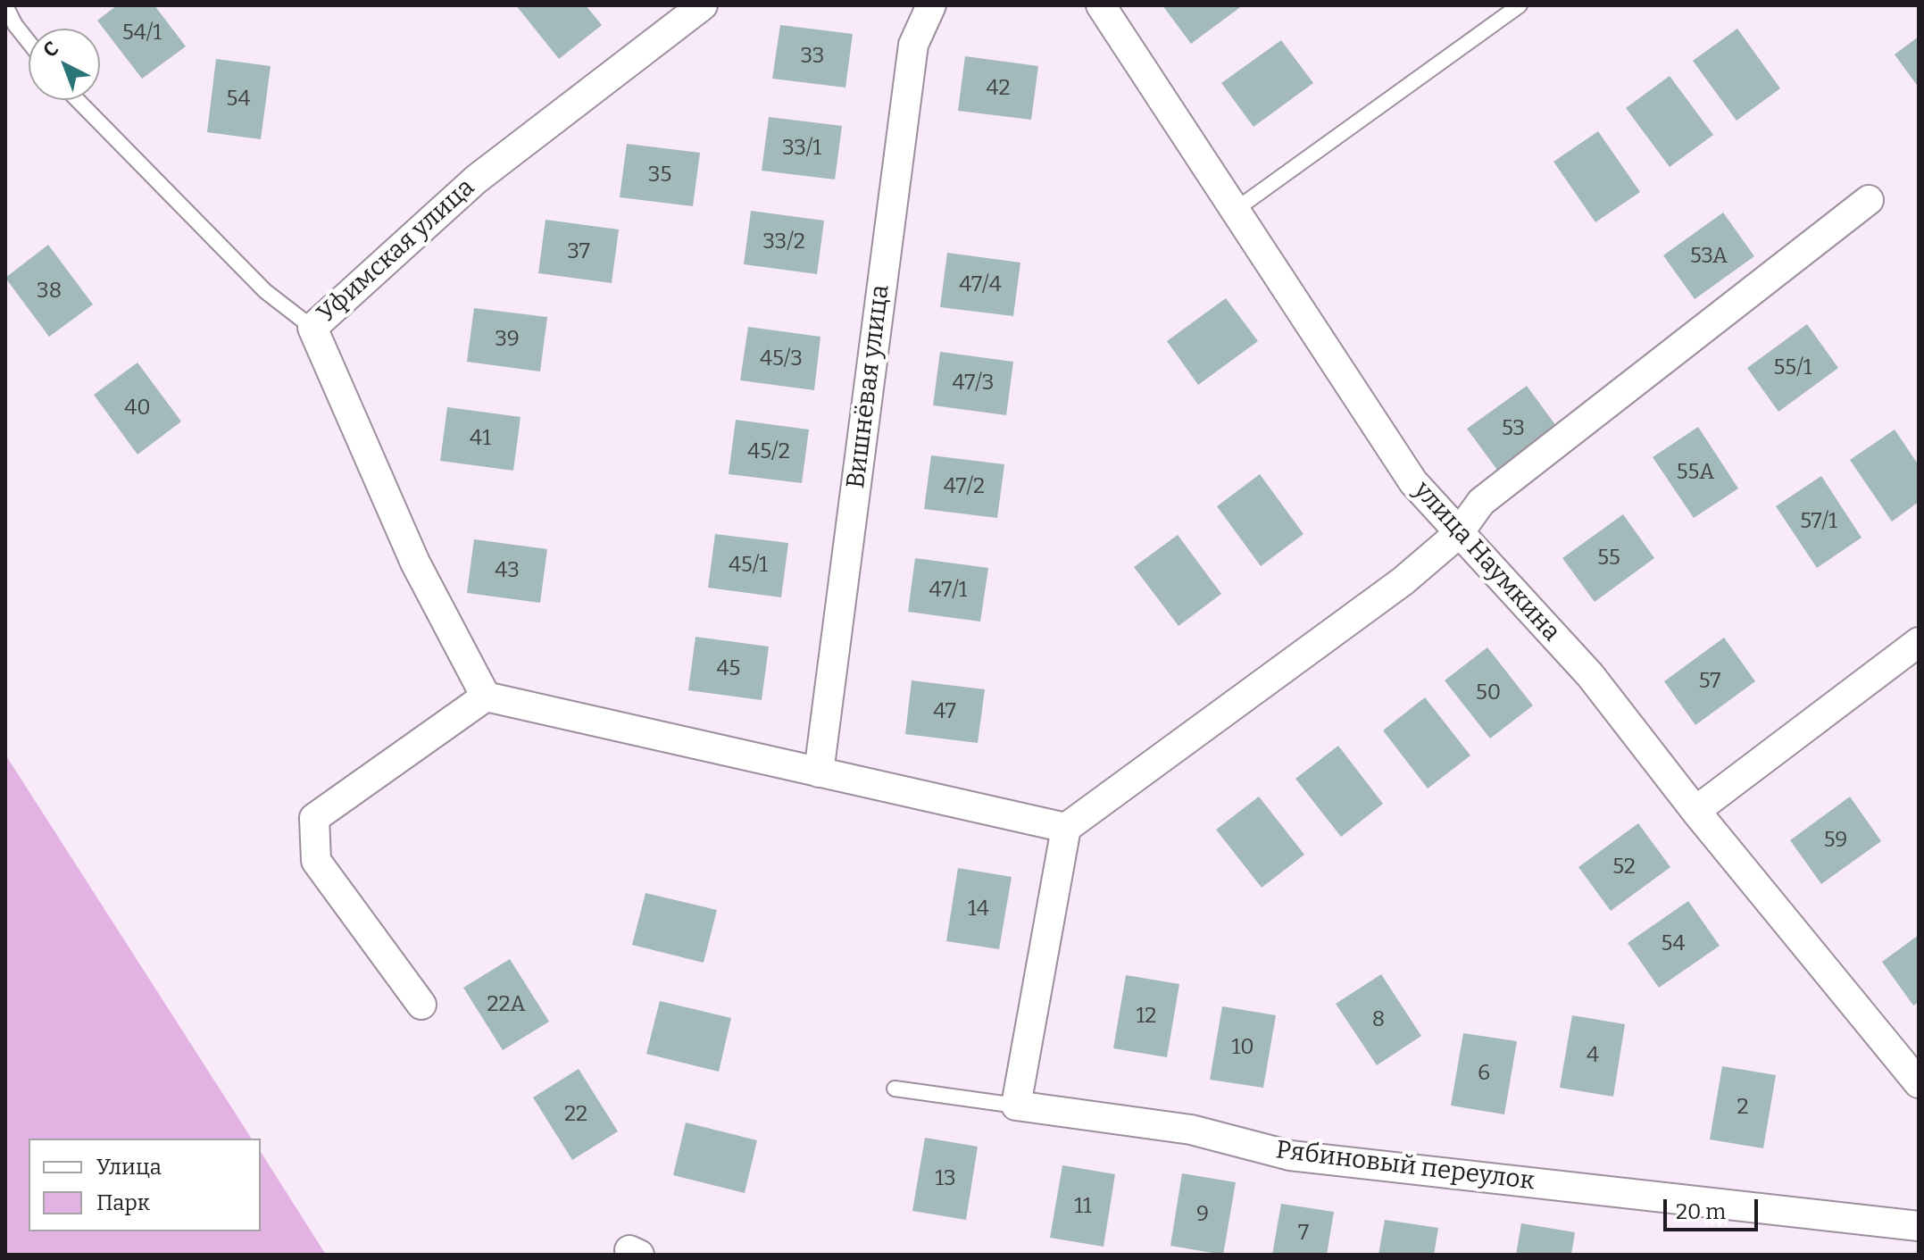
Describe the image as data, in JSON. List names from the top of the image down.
{
  "streets": {
    "street": [
      "Уфимская улица",
      "Вишнёвая улица",
      "улица Наумкина",
      "Рябиновый переулок"
    ]
  },
  "house_numbers": [
    "54/1",
    "33",
    "42",
    "54",
    "33/1",
    "35",
    "33/2",
    "37",
    "53А",
    "47/4",
    "38",
    "39",
    "45/3",
    "55/1",
    "47/3",
    "40",
    "53",
    "41",
    "45/2",
    "55А",
    "47/2",
    "57/1",
    "55",
    "45/1",
    "43",
    "47/1",
    "45",
    "57",
    "50",
    "47",
    "59",
    "52",
    "14",
    "54",
    "22А",
    "12",
    "8",
    "10",
    "4",
    "6",
    "2",
    "22",
    "13",
    "11",
    "9",
    "7"
  ],
  "legend": ["Улица", "Парк"],
  "scale_bar": "20 m",
  "north": "top left"
}
